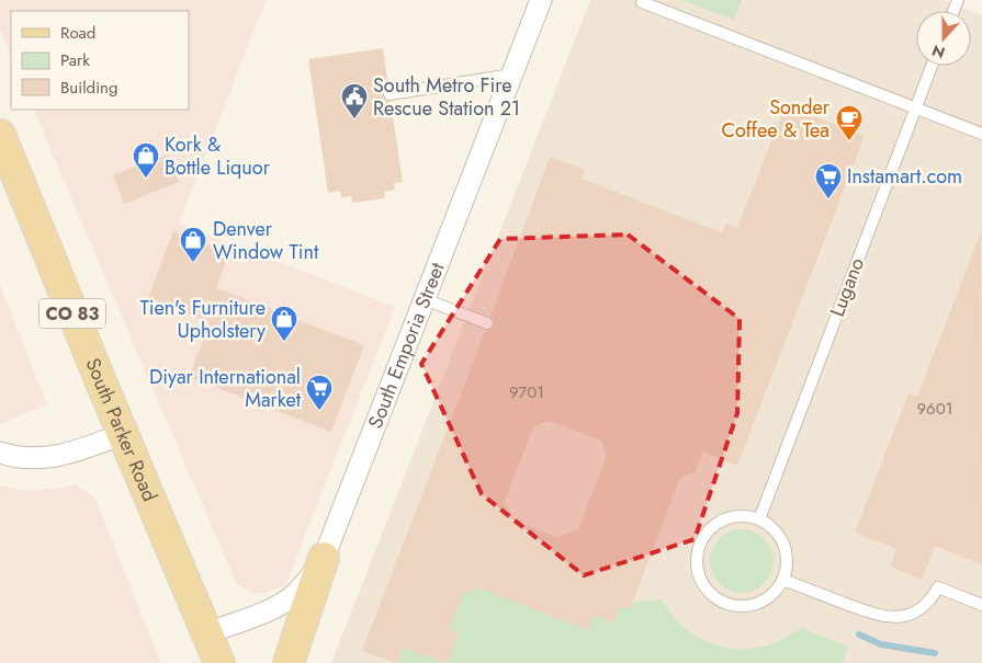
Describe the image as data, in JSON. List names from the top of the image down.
{
  "streets": {
    "main road": ["CO 83", "South Parker Road"],
    "street": ["South Emporia Street"],
    "lane": ["Lugano"]
  },
  "crossings": [
    ["South Emporia Street", "South Parker Road"]
  ],
  "places": {
    "public building": ["South Metro Fire Rescue Station 21"],
    "cafe": ["Sonder Coffee & Tea"],
    "shop": ["Kork & Bottle Liquor", "Denver Window Tint", "Tien's Furniture Upholstery"],
    "supermarket": ["Instamart.com", "Diyar International Market"]
  },
  "house_numbers": ["9701", "9601"],
  "legend": ["Road", "Park", "Building"],
  "north": "bottom"
}
